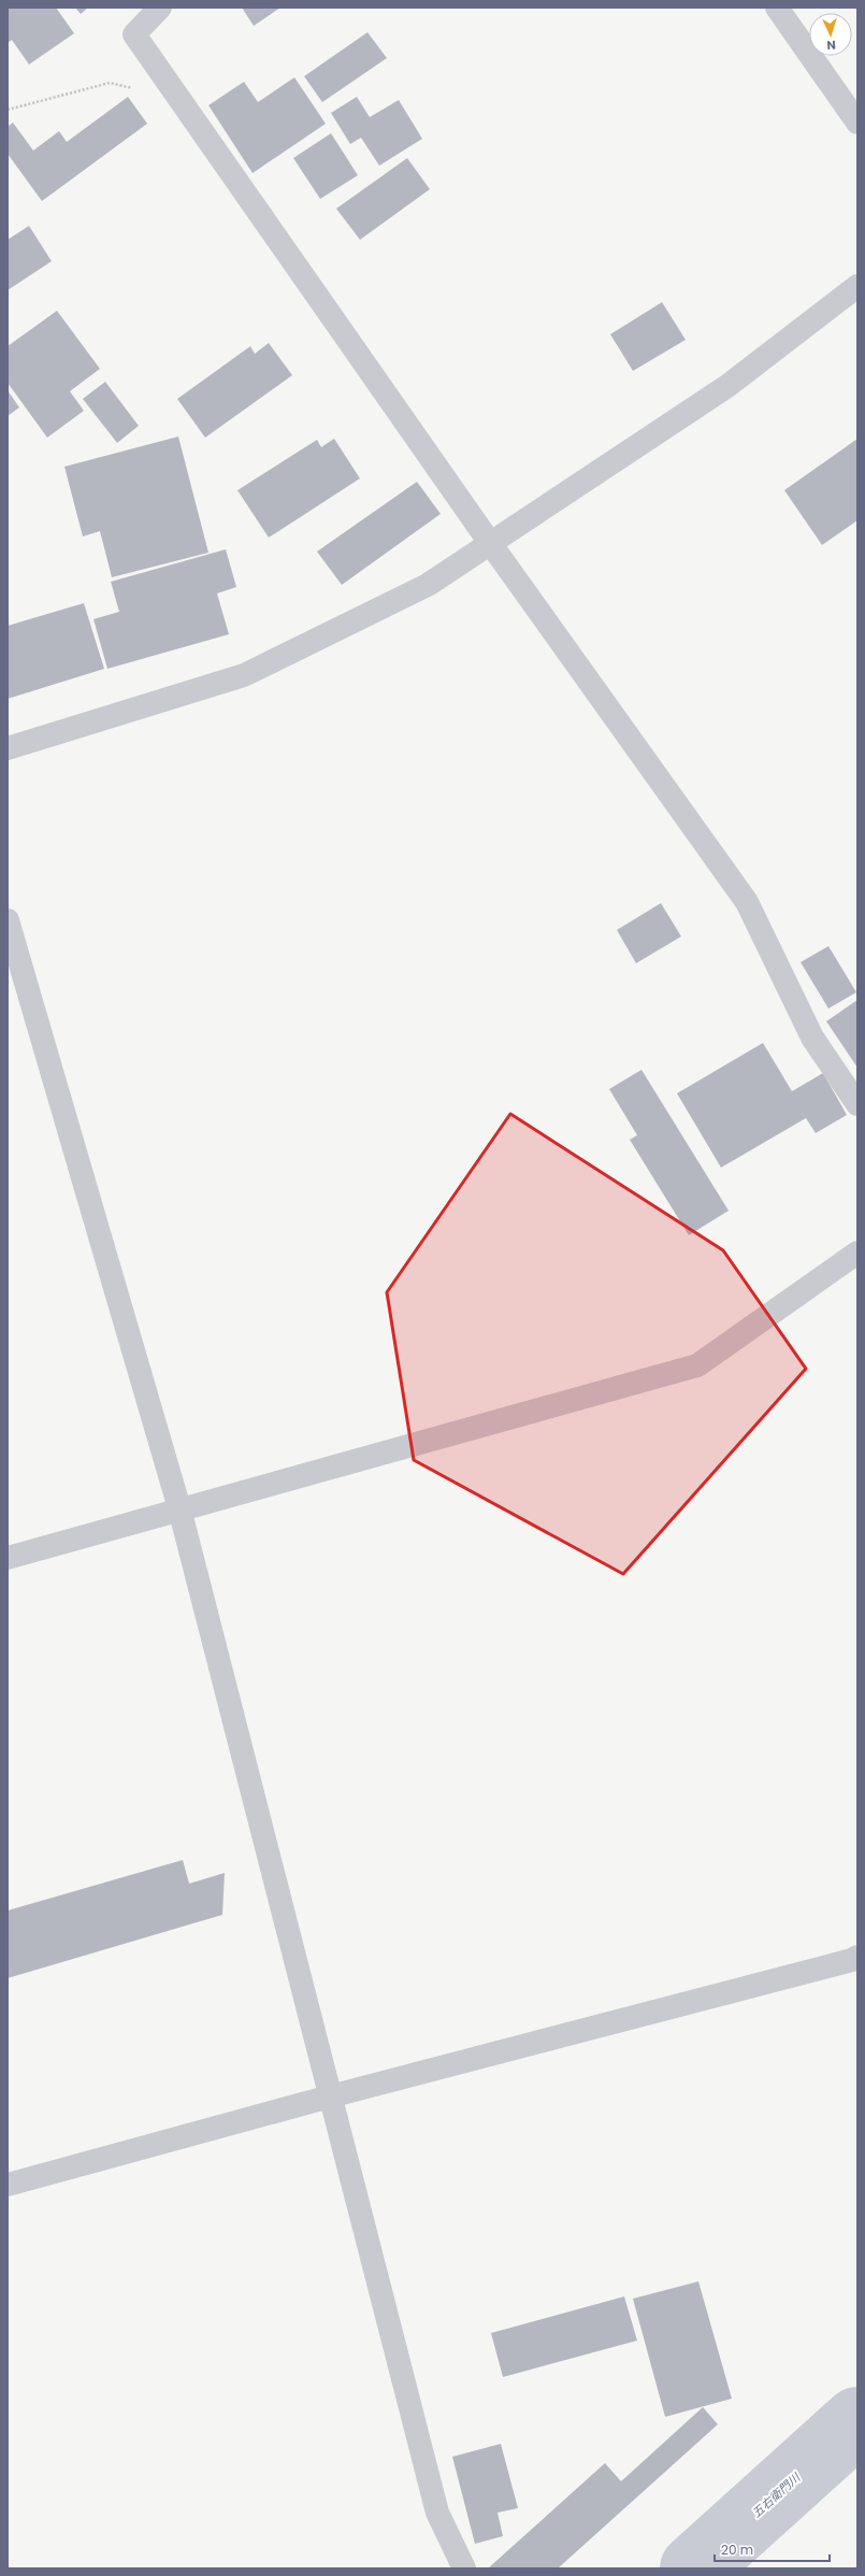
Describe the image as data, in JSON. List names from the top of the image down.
{
  "water": ["五右衛門川"],
  "scale_bar": "20 m",
  "north": "bottom"
}
